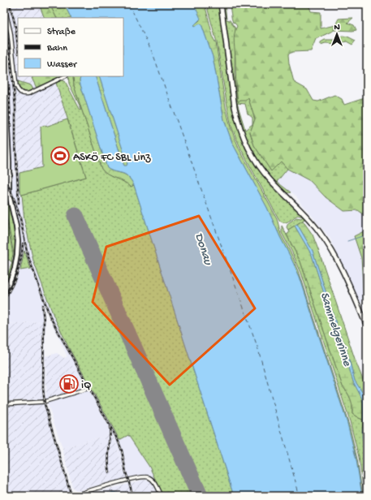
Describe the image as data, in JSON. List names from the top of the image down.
{
  "water": ["Donau", "Sammelgerinne"],
  "places": {
    "sports": ["ASKÖ FC SBL Linz"],
    "fuel station": ["iQ"]
  },
  "legend": ["Straße", "Bahn", "Wasser"],
  "north": "top"
}
